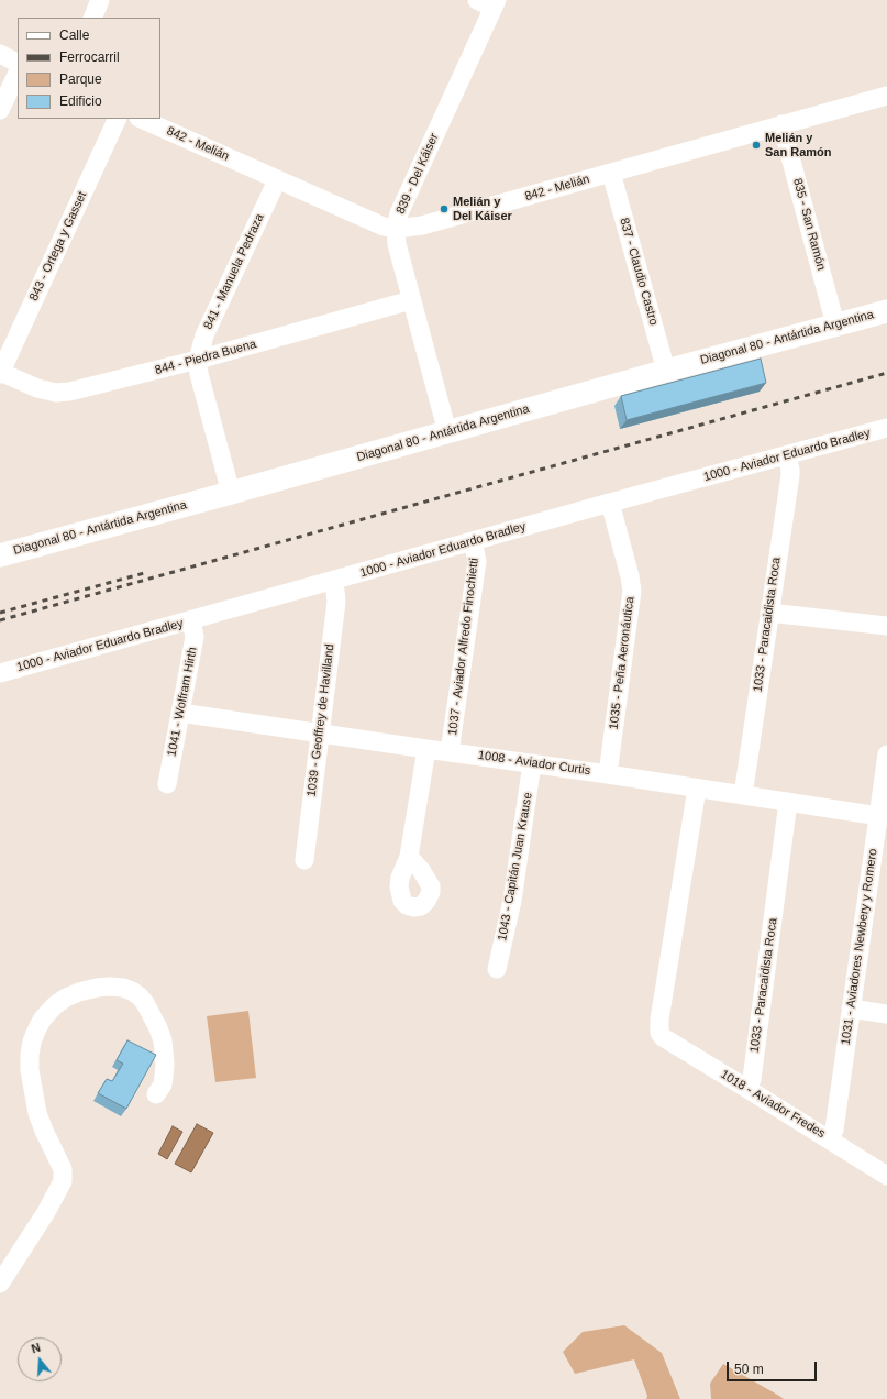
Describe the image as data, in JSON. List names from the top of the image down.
{
  "streets": {
    "main road": ["Diagonal 80 - Antártida Argentina"],
    "street": [
      "842 - Melián",
      "839 - Del Káiser",
      "835 - San Ramón",
      "843 - Ortega y Gasset",
      "841 - Manuela Pedraza",
      "837 - Claudio Castro",
      "844 - Piedra Buena",
      "1000 - Aviador Eduardo Bradley",
      "1033 - Paracaidista Roca",
      "1037 - Aviador Alfredo Finochietti",
      "1035 - Peña Aeronáutica",
      "1041 - Wolfram Hirth",
      "1039 - Geoffrey de Havilland",
      "1008 - Aviador Curtis",
      "1043 - Capitán Juan Krause",
      "1031 - Aviadores Newbery y Romero",
      "1018 - Aviador Fredes"
    ]
  },
  "crossings": [
    ["842 - Melián", "839 - Del Káiser"],
    ["842 - Melián", "835 - San Ramón"],
    ["842 - Melián", "841 - Manuela Pedraza"],
    ["842 - Melián", "837 - Claudio Castro"],
    ["839 - Del Káiser", "Diagonal 80 - Antártida Argentina"],
    ["839 - Del Káiser", "844 - Piedra Buena"],
    ["835 - San Ramón", "Diagonal 80 - Antártida Argentina"],
    ["843 - Ortega y Gasset", "844 - Piedra Buena"],
    ["841 - Manuela Pedraza", "Diagonal 80 - Antártida Argentina"],
    ["841 - Manuela Pedraza", "844 - Piedra Buena"],
    ["837 - Claudio Castro", "Diagonal 80 - Antártida Argentina"],
    ["1000 - Aviador Eduardo Bradley", "1033 - Paracaidista Roca"],
    ["1000 - Aviador Eduardo Bradley", "1037 - Aviador Alfredo Finochietti"],
    ["1000 - Aviador Eduardo Bradley", "1035 - Peña Aeronáutica"],
    ["1000 - Aviador Eduardo Bradley", "1041 - Wolfram Hirth"],
    ["1000 - Aviador Eduardo Bradley", "1039 - Geoffrey de Havilland"],
    ["1033 - Paracaidista Roca", "1008 - Aviador Curtis"],
    ["1033 - Paracaidista Roca", "1018 - Aviador Fredes"],
    ["1037 - Aviador Alfredo Finochietti", "1008 - Aviador Curtis"],
    ["1035 - Peña Aeronáutica", "1008 - Aviador Curtis"],
    ["1041 - Wolfram Hirth", "1008 - Aviador Curtis"],
    ["1039 - Geoffrey de Havilland", "1008 - Aviador Curtis"],
    ["1008 - Aviador Curtis", "1043 - Capitán Juan Krause"],
    ["1008 - Aviador Curtis", "1031 - Aviadores Newbery y Romero"],
    ["1008 - Aviador Curtis", "1018 - Aviador Fredes"],
    ["1031 - Aviadores Newbery y Romero", "1018 - Aviador Fredes"]
  ],
  "places": ["Melián y San Ramón", "Melián y Del Káiser"],
  "legend": [
    "Calle",
    "Ferrocarril",
    "Parque",
    "Edificio"
  ],
  "scale_bar": "50 m",
  "north": "top"
}
